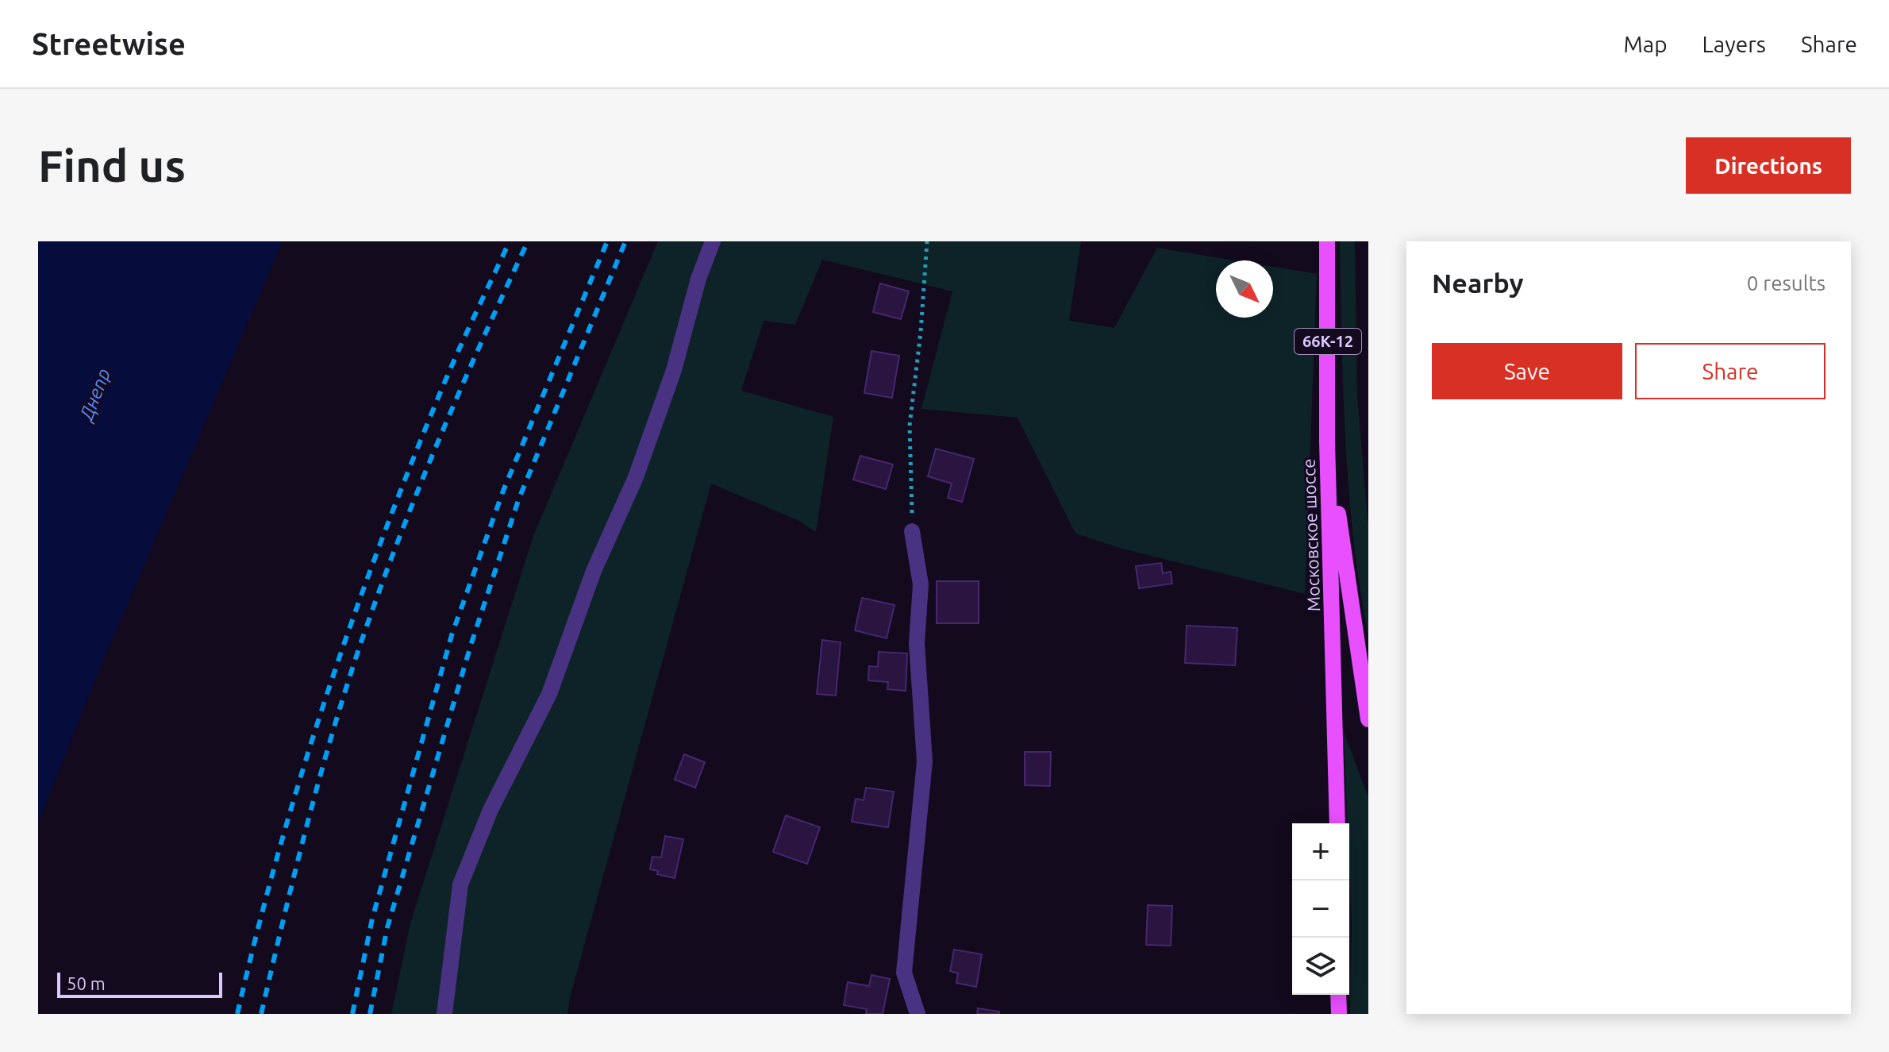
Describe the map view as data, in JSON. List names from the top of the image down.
{
  "streets": {
    "main road": ["66К-12", "Московское шоссе"]
  },
  "water": ["Днепр"],
  "scale_bar": "50 m",
  "north": "bottom right",
  "page": {
    "header": "Streetwise",
    "nav": ["Map", "Layers", "Share"],
    "buttons": [
      "Directions",
      ["Save", "Share"]
    ],
    "title": "Find us",
    "heading": ["Nearby", "0 results"],
    "map_buttons": ["+", "−"],
    "scale": "50 m"
  }
}
